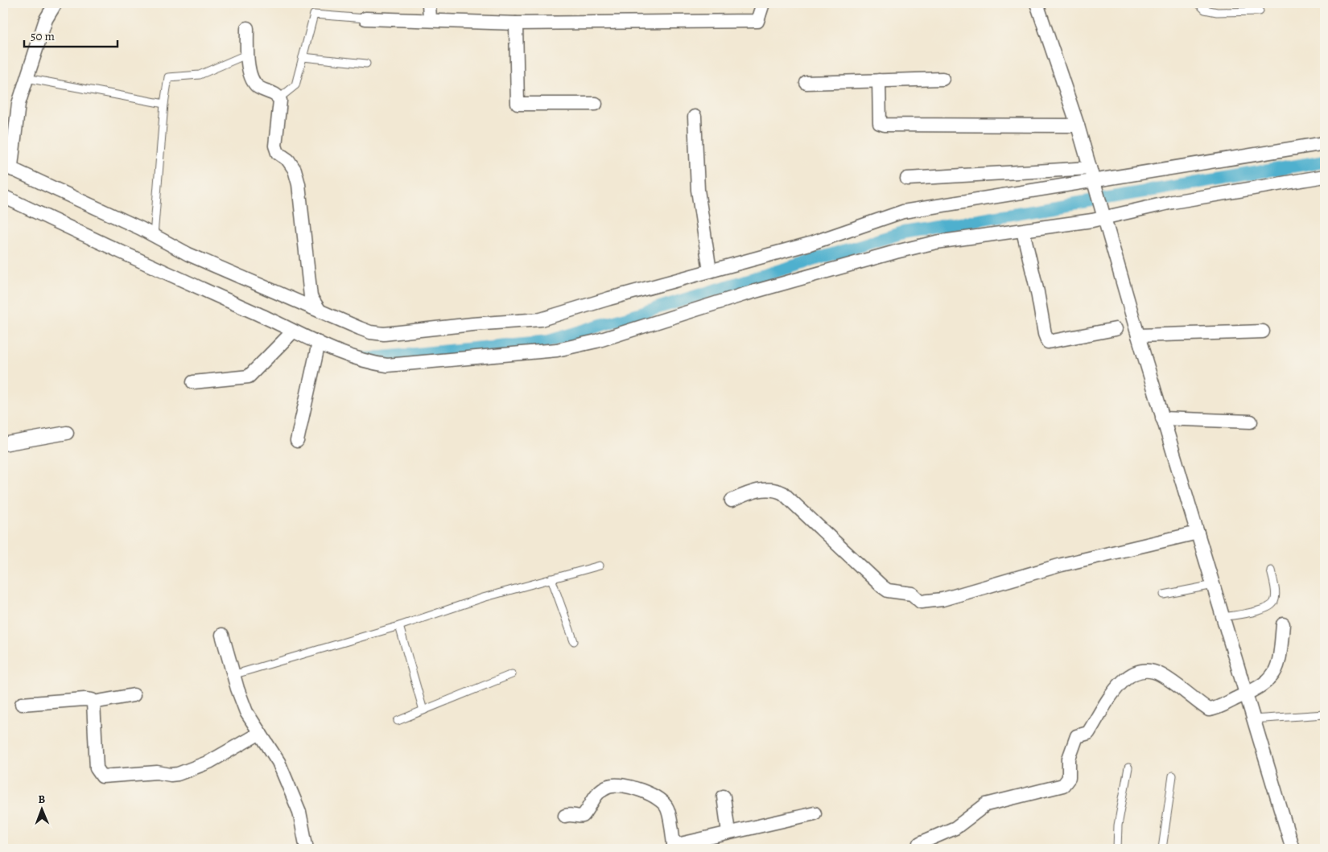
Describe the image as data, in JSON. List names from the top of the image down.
{
  "scale_bar": "50 m",
  "north": "top"
}
